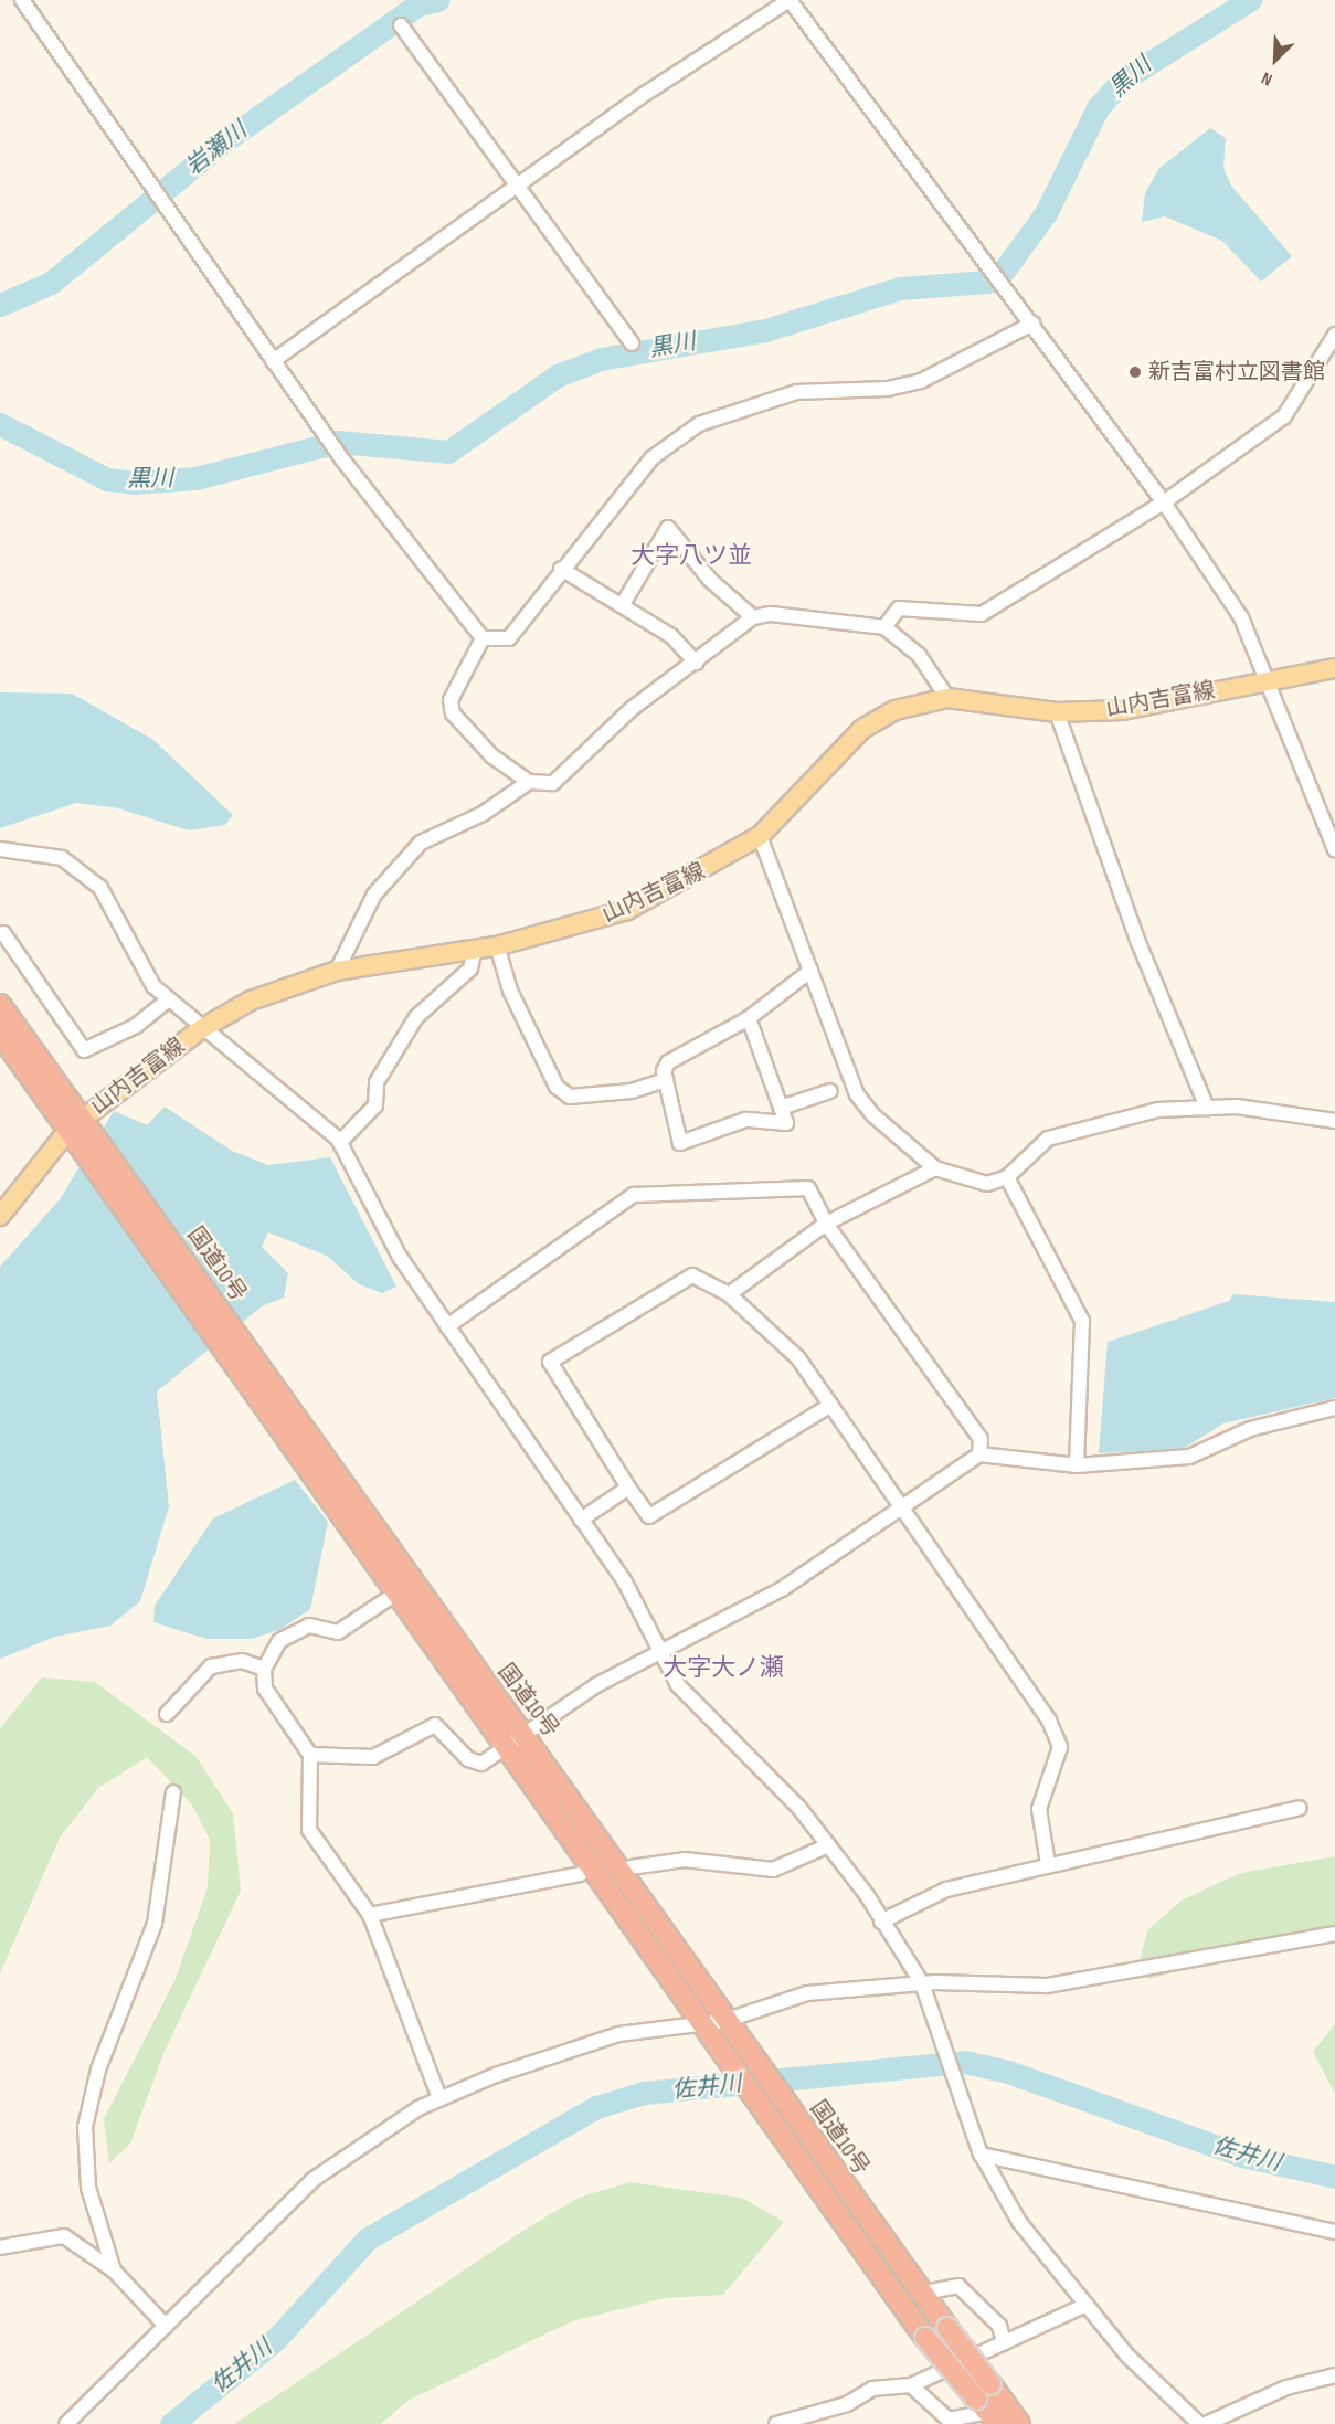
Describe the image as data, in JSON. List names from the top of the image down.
{
  "streets": {
    "highway": ["国道10号"],
    "main road": ["山内吉富線"]
  },
  "crossings": [
    ["山内吉富線", "国道10号"]
  ],
  "districts": ["大字八ツ並", "大字大ノ瀬"],
  "water": ["黒川", "岩瀬川", "佐井川"],
  "places": ["新吉富村立図書館"],
  "north": "bottom left"
}
